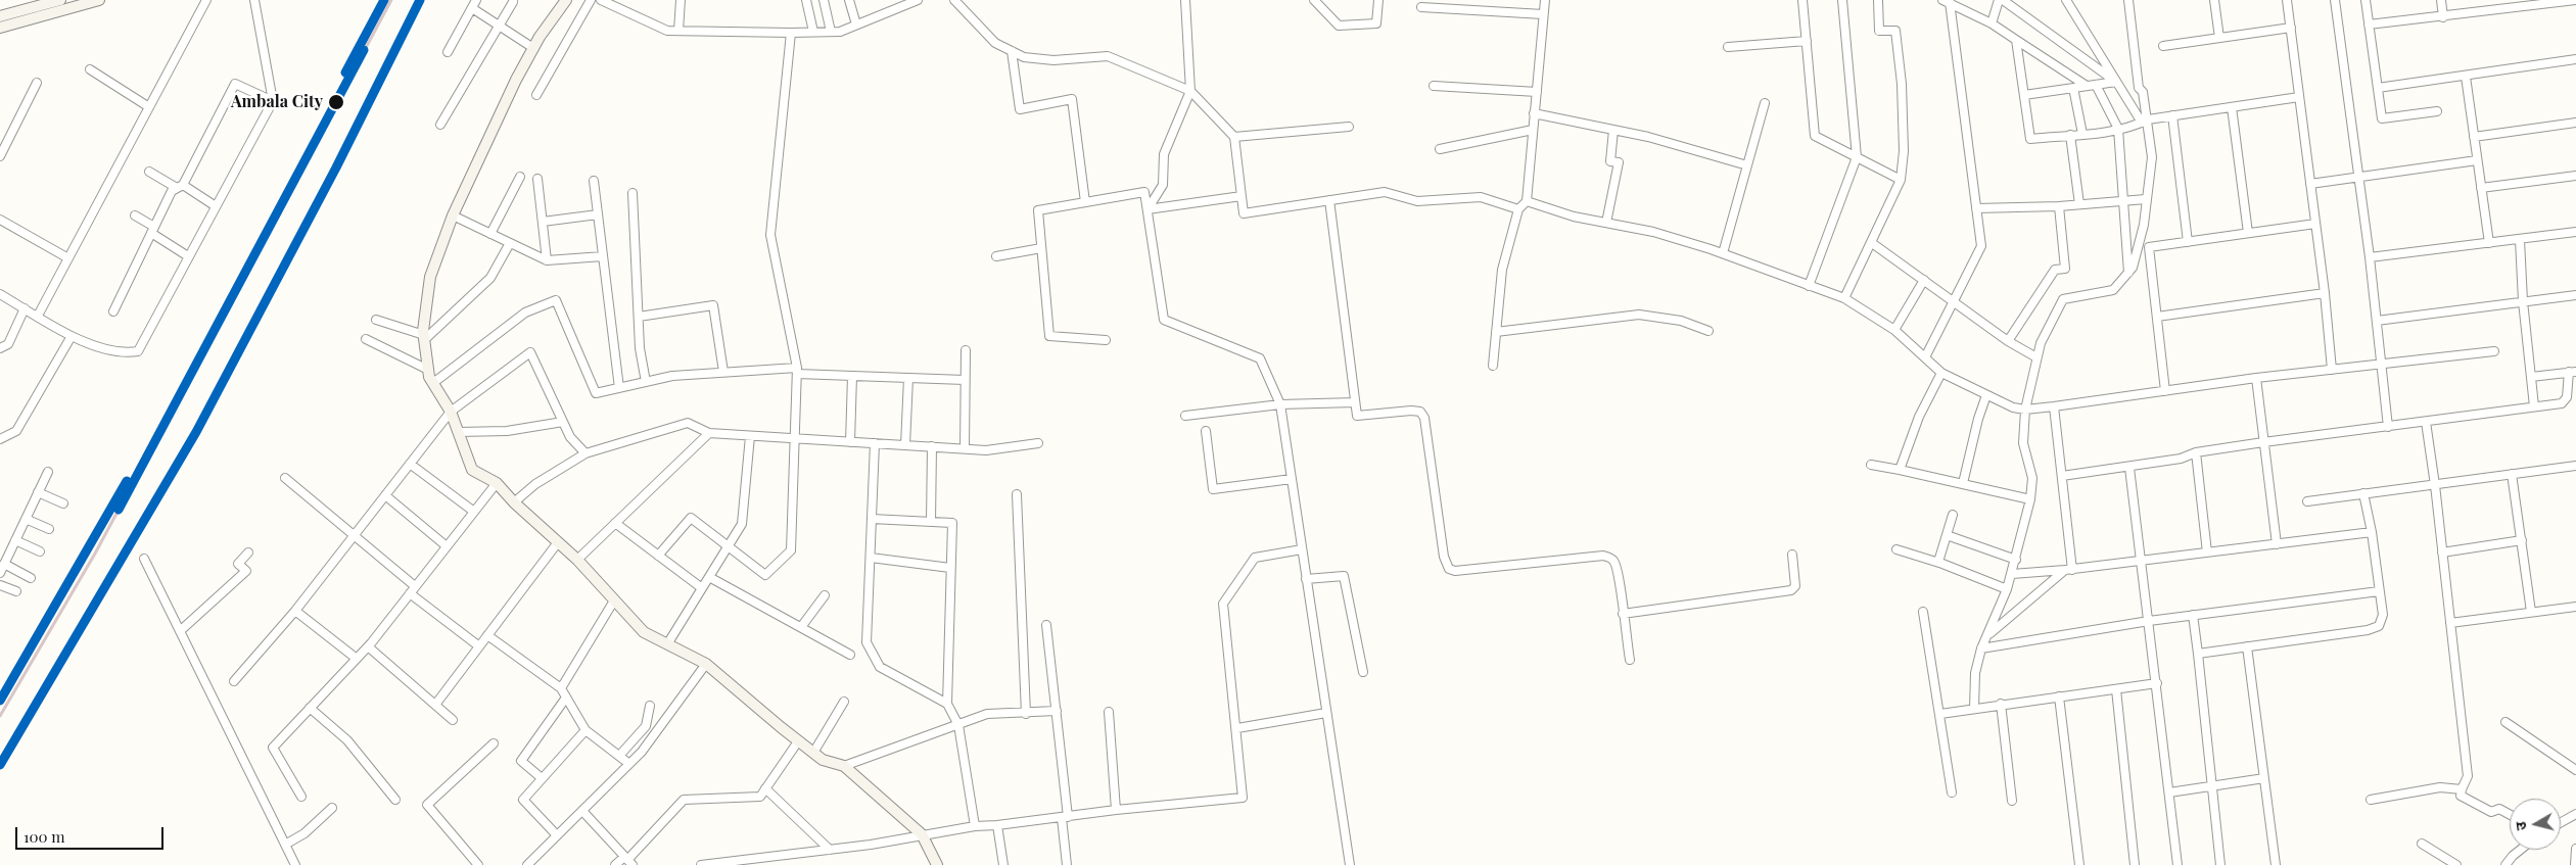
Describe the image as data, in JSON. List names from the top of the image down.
{
  "places": ["Ambala City"],
  "scale_bar": "100 m",
  "north": "left"
}
